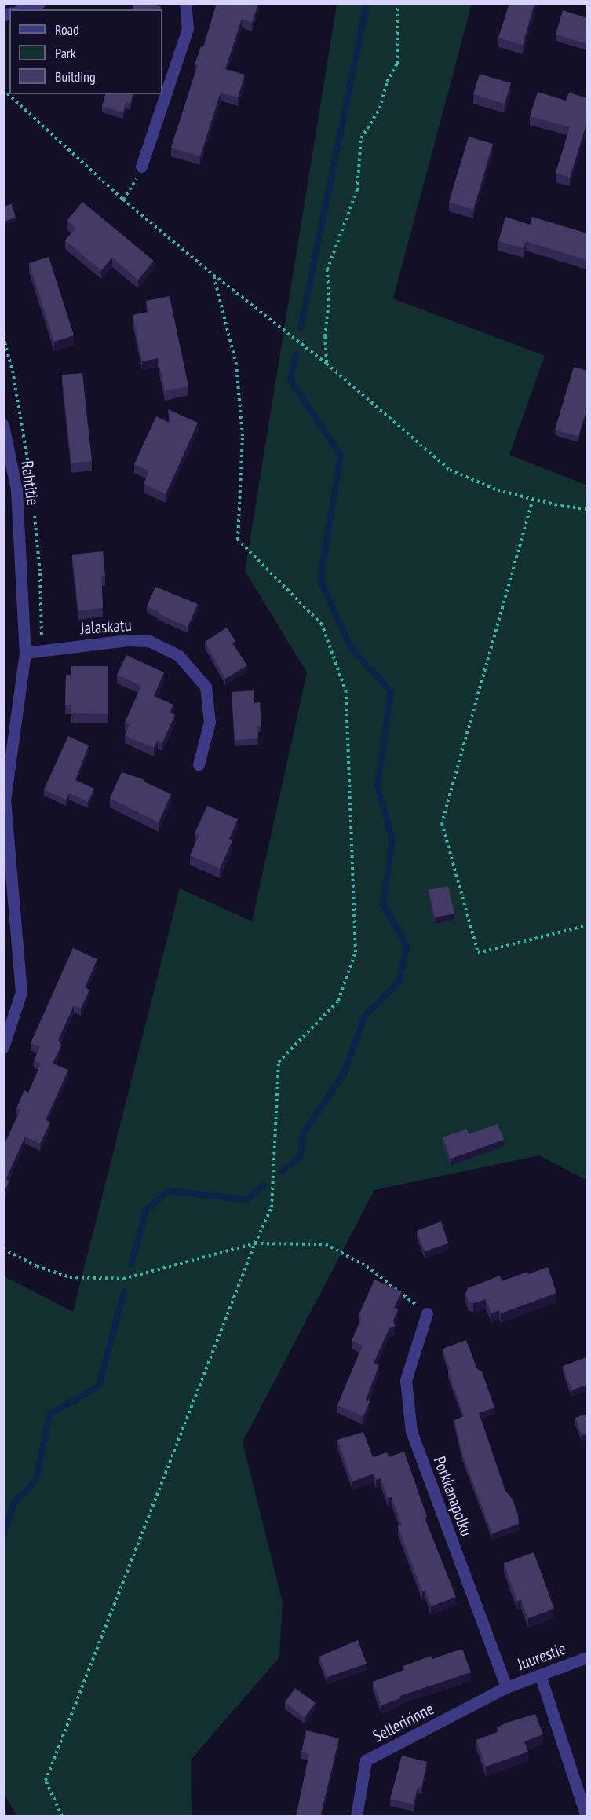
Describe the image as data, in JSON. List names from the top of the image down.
{
  "streets": {
    "street": [
      "Rahtitie",
      "Jalaskatu",
      "Porkkanapolku",
      "Juurestie",
      "Selleririnne"
    ]
  },
  "crossings": [
    ["Rahtitie", "Jalaskatu"],
    ["Porkkanapolku", "Juurestie"],
    ["Porkkanapolku", "Selleririnne"],
    ["Juurestie", "Selleririnne"]
  ],
  "legend": ["Road", "Park", "Building"]
}
